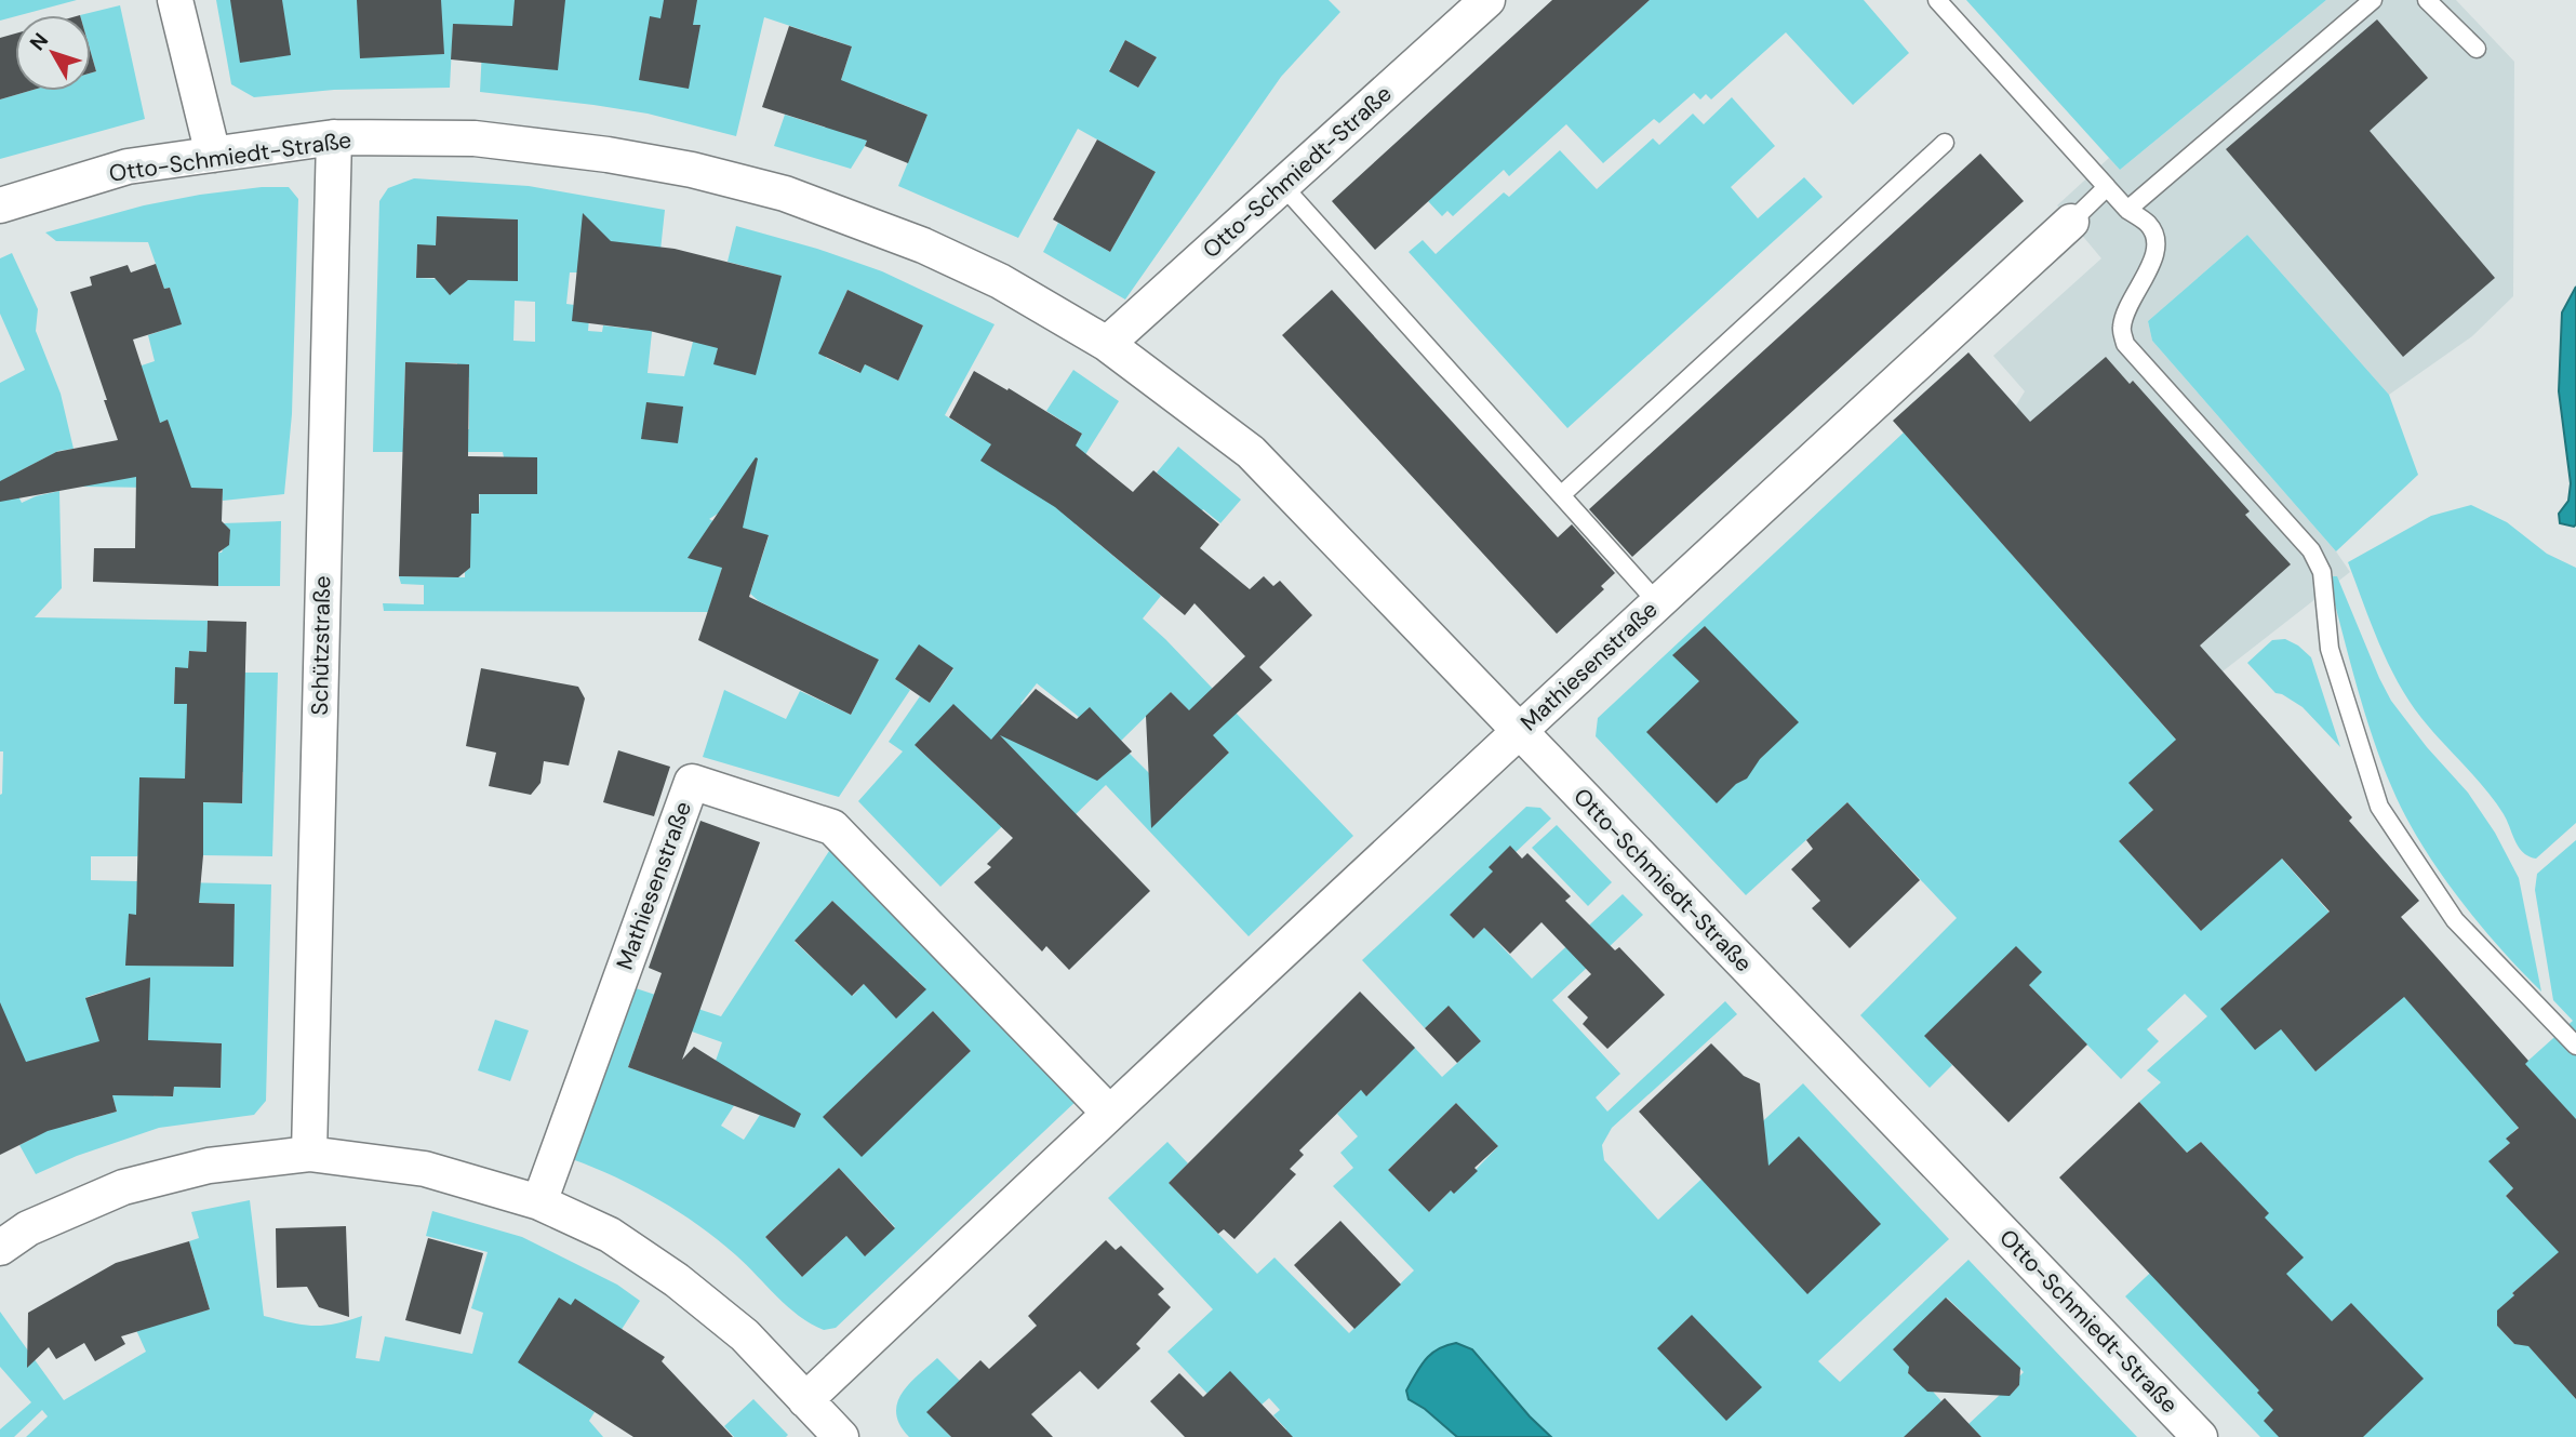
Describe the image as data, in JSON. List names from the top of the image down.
{
  "streets": {
    "street": ["Otto-Schmiedt-Straße", "Schützstraße", "Mathiesenstraße"]
  },
  "crossings": [
    ["Otto-Schmiedt-Straße", "Schützstraße"],
    ["Otto-Schmiedt-Straße", "Mathiesenstraße"]
  ],
  "north": "top left"
}
